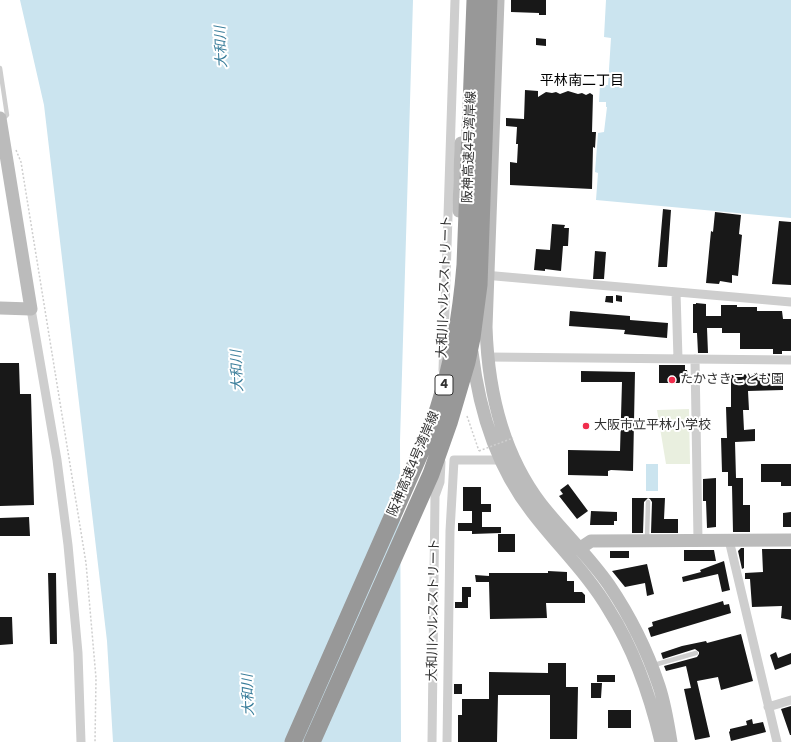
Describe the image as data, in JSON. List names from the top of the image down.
{
  "streets": {
    "highway": ["阪神高速4号湾岸線", "4"],
    "street": ["大和川ヘルスストリート"]
  },
  "districts": ["平林南二丁目"],
  "water": ["大和川"],
  "places": ["たかさきこども園", "大阪市立平林小学校"]
}
